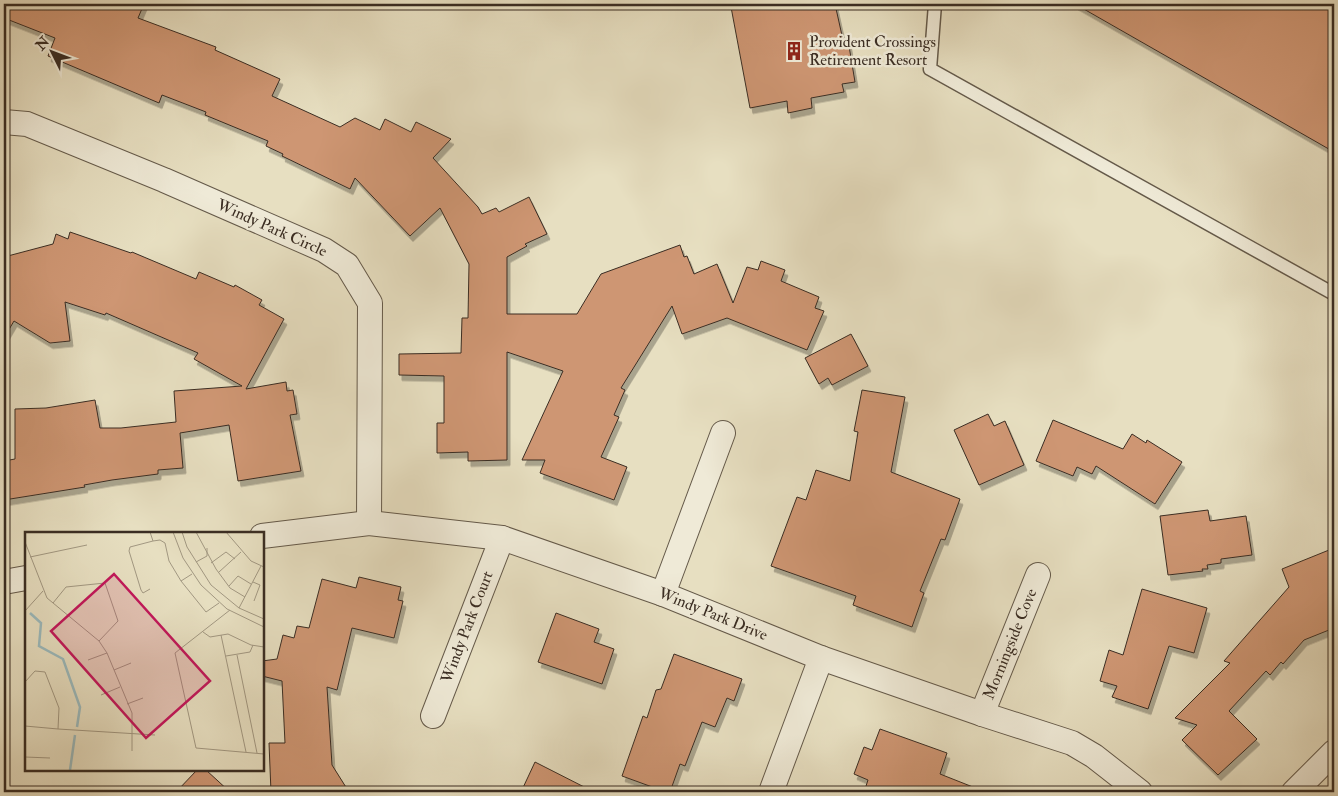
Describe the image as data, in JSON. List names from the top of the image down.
{
  "streets": {
    "street": [
      "Windy Park Circle",
      "Windy Park Drive",
      "Windy Park Court",
      "Morningside Cove"
    ]
  },
  "crossings": [
    ["Windy Park Circle", "Windy Park Drive"],
    ["Windy Park Drive", "Windy Park Court"],
    ["Windy Park Drive", "Morningside Cove"]
  ],
  "places": {
    "building": ["Provident Crossings Retirement Resort"]
  },
  "north": "top left"
}
